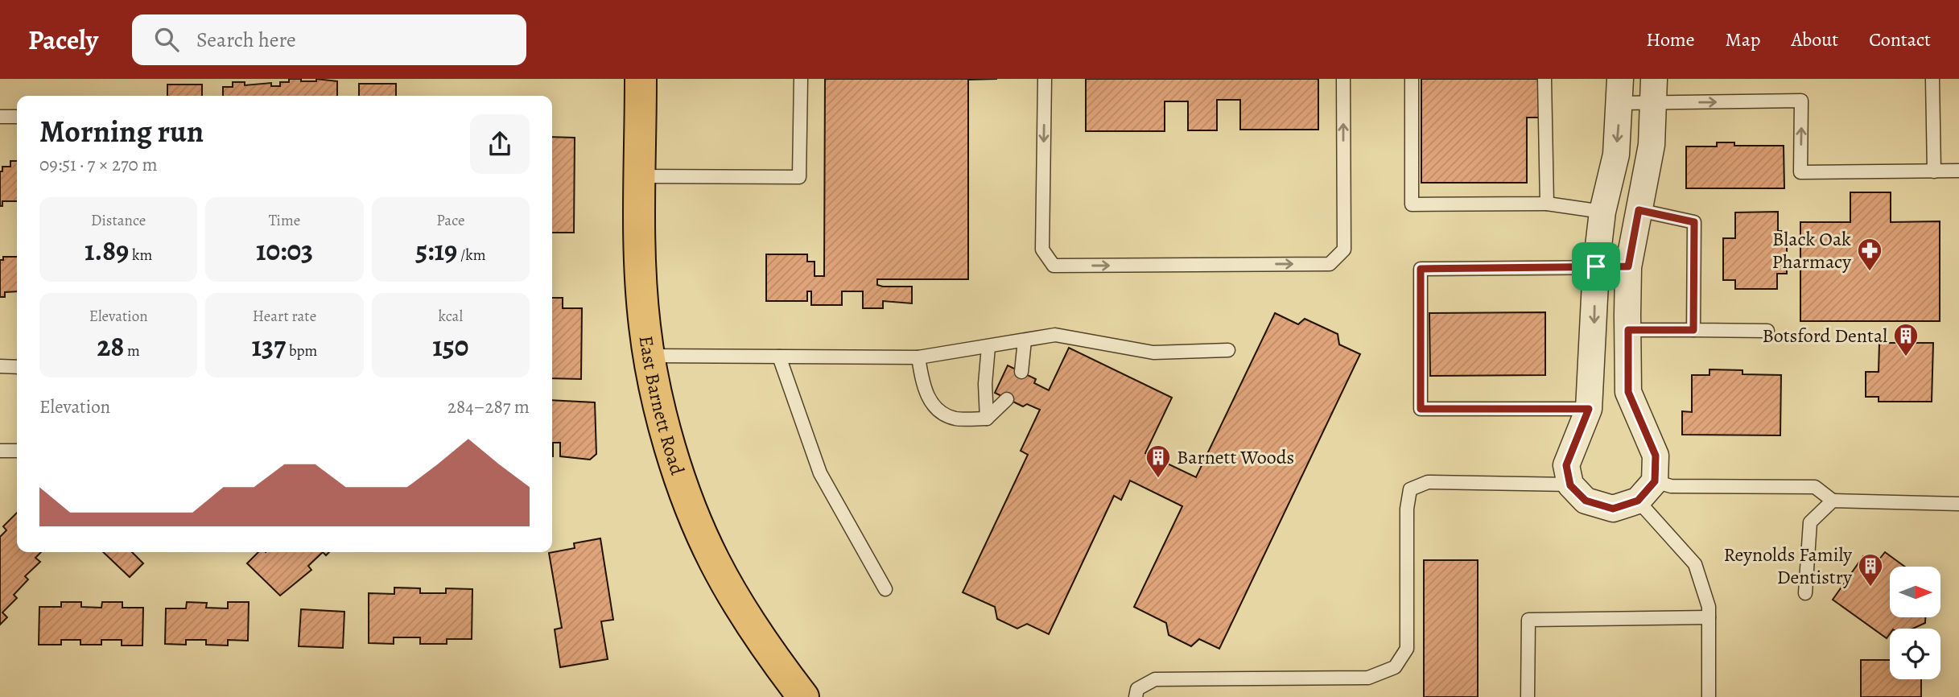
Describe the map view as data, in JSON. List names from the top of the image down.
{
  "streets": {
    "main road": ["East Barnett Road"]
  },
  "places": {
    "pharmacy": ["Black Oak Pharmacy"],
    "building": ["Botsford Dental", "Barnett Woods", "Reynolds Family Dentistry"]
  },
  "north": "right",
  "page": {
    "header": "Pacely",
    "search": "Search here",
    "nav": [
      "Home",
      "Map",
      "About",
      "Contact"
    ],
    "heading": ["Morning run", "09:51 · 7 × 270 m"],
    "stats": [
      ["Distance", "1.89 km"],
      ["Time", "10:03"],
      ["Pace", "5:19 /km"],
      ["Elevation", "28 m"],
      ["Heart rate", "137 bpm"],
      ["kcal", "150"]
    ],
    "chart": ["Elevation", "284–287 m"]
  }
}
